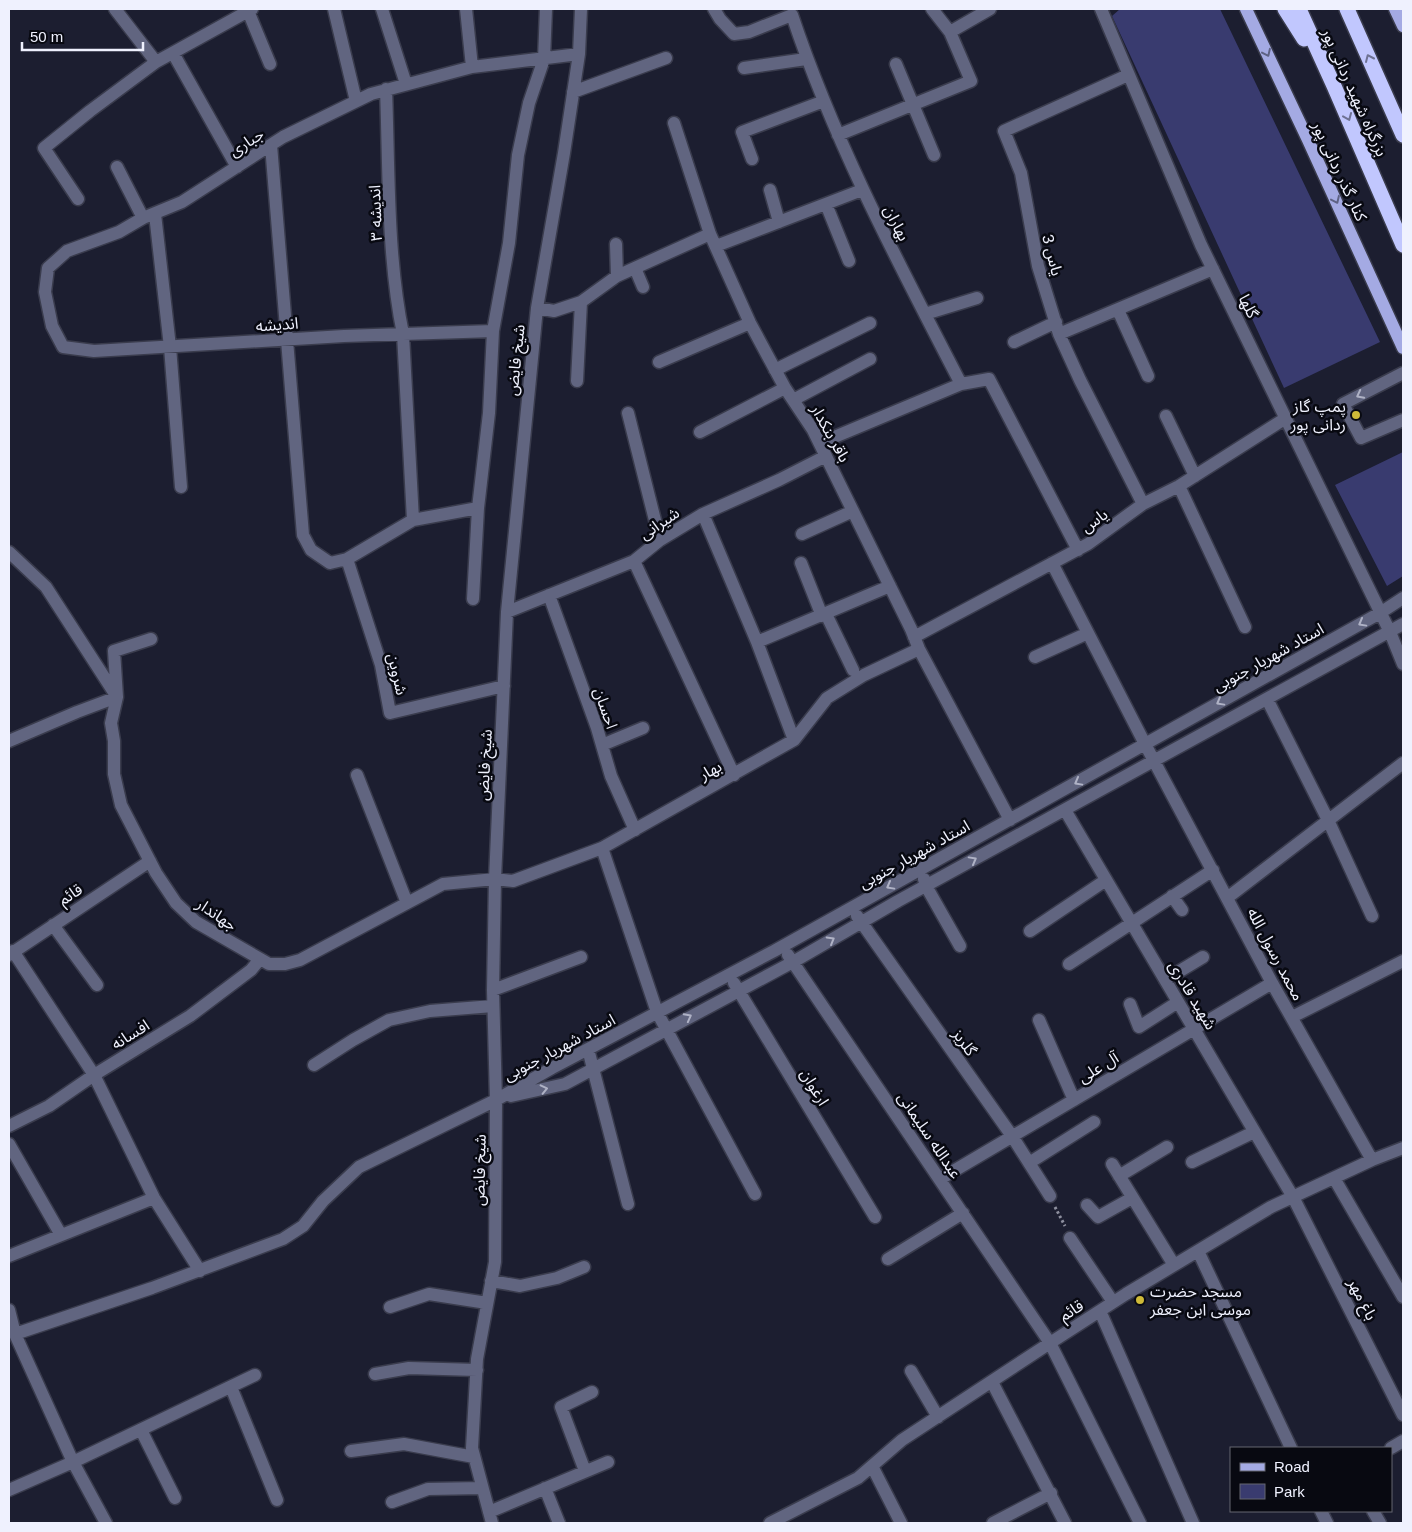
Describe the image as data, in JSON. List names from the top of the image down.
{
  "streets": {
    "highway": ["بزرگراه شهید ردانی پور"],
    "main road": ["کنار گذر ردانی پور"],
    "street": [
      "جباری",
      "اندیشه ۳",
      "بهاران",
      "یاس 3",
      "گلها",
      "اندیشه",
      "شیخ فایض",
      "باقر بنکدار",
      "یاس",
      "شیرانی",
      "استاد شهریار جنوبی",
      "شروین",
      "احسان",
      "بهار",
      "قائم",
      "جهاندار",
      "محمد رسول الله",
      "شهید قادری",
      "افسانه",
      "گلریز",
      "آل علی",
      "ارغوان",
      "عبدالله سلیمانی",
      "باغ مهر"
    ]
  },
  "crossings": [
    ["جباری", "اندیشه ۳"],
    ["جباری", "اندیشه"],
    ["جباری", "شیخ فایض"],
    ["اندیشه ۳", "اندیشه"],
    ["یاس 3", "گلها"],
    ["یاس 3", "یاس"],
    ["گلها", "یاس"],
    ["گلها", "استاد شهریار جنوبی"],
    ["اندیشه", "شیخ فایض"],
    ["شیخ فایض", "شیرانی"],
    ["شیخ فایض", "استاد شهریار جنوبی"],
    ["شیخ فایض", "شروین"],
    ["شیخ فایض", "بهار"],
    ["شیخ فایض", "جهاندار"],
    ["باقر بنکدار", "یاس"],
    ["باقر بنکدار", "شیرانی"],
    ["باقر بنکدار", "استاد شهریار جنوبی"],
    ["باقر بنکدار", "بهار"],
    ["یاس", "محمد رسول الله"],
    ["شیرانی", "احسان"],
    ["استاد شهریار جنوبی", "محمد رسول الله"],
    ["استاد شهریار جنوبی", "شهید قادری"],
    ["استاد شهریار جنوبی", "گلریز"],
    ["استاد شهریار جنوبی", "ارغوان"],
    ["استاد شهریار جنوبی", "عبدالله سلیمانی"],
    ["احسان", "بهار"],
    ["بهار", "جهاندار"],
    ["قائم", "جهاندار"],
    ["قائم", "محمد رسول الله"],
    ["قائم", "شهید قادری"],
    ["قائم", "عبدالله سلیمانی"],
    ["قائم", "باغ مهر"],
    ["جهاندار", "افسانه"],
    ["محمد رسول الله", "آل علی"],
    ["شهید قادری", "آل علی"],
    ["شهید قادری", "باغ مهر"],
    ["گلریز", "آل علی"],
    ["آل علی", "عبدالله سلیمانی"]
  ],
  "one_way": ["کنار گذر ردانی پور"],
  "places": ["پمپ گاز ردانی پور", "مسجد حضرت موسی ابن جعفر"],
  "legend": ["Road", "Park"],
  "scale_bar": "50 m"
}
